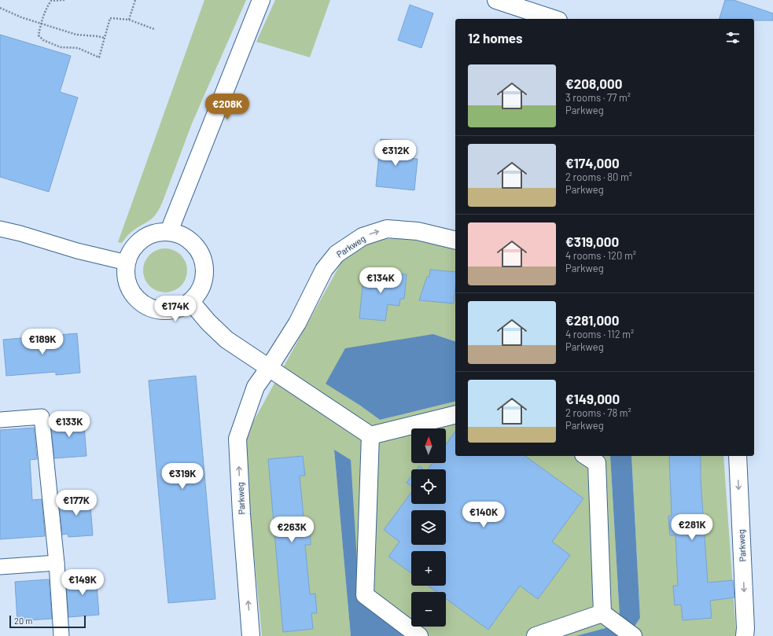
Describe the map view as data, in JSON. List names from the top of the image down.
{
  "streets": {
    "street": ["Parkweg"]
  },
  "scale_bar": "20 m",
  "north": "top",
  "page": {
    "heading": "12 homes",
    "list": [
      {
        "name": "€208,000",
        "note": "3 rooms · 77 m² · Parkweg"
      },
      {
        "name": "€174,000",
        "note": "2 rooms · 80 m² · Parkweg"
      },
      {
        "name": "€319,000",
        "note": "4 rooms · 120 m² · Parkweg"
      },
      {
        "name": "€281,000",
        "note": "4 rooms · 112 m² · Parkweg"
      },
      {
        "name": "€149,000",
        "note": "2 rooms · 78 m² · Parkweg"
      }
    ],
    "price": [
      "€208K",
      "€312K",
      "€134K",
      "€174K",
      "€189K",
      "€133K",
      "€319K",
      "€177K",
      "€140K",
      "€281K",
      "€263K",
      "€149K"
    ],
    "map_buttons": ["+", "−"],
    "scale": "20 m"
  }
}
